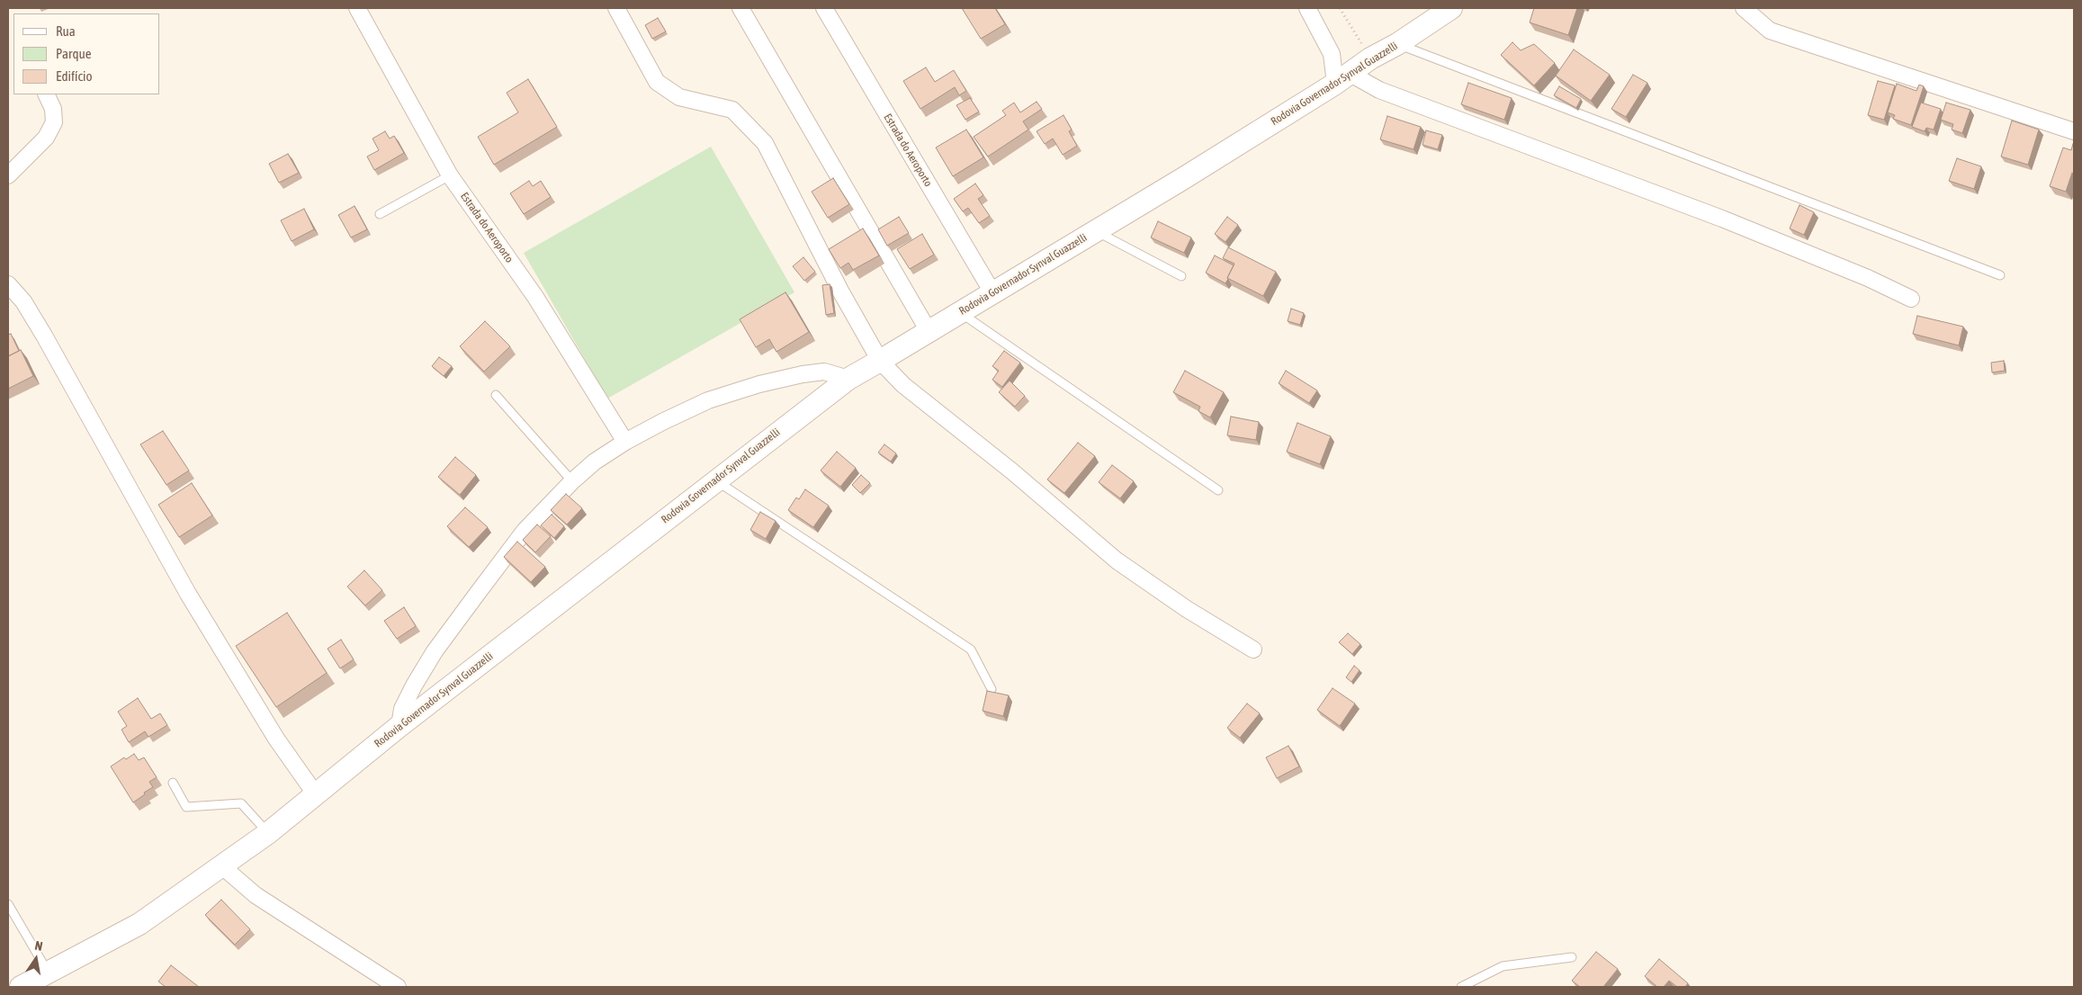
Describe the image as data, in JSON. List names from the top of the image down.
{
  "streets": {
    "main road": ["Rodovia Governador Synval Guazzelli"],
    "street": ["Estrada do Aeroporto"]
  },
  "crossings": [
    ["Rodovia Governador Synval Guazzelli", "Estrada do Aeroporto"]
  ],
  "legend": ["Rua", "Parque", "Edifício"],
  "north": "top"
}
